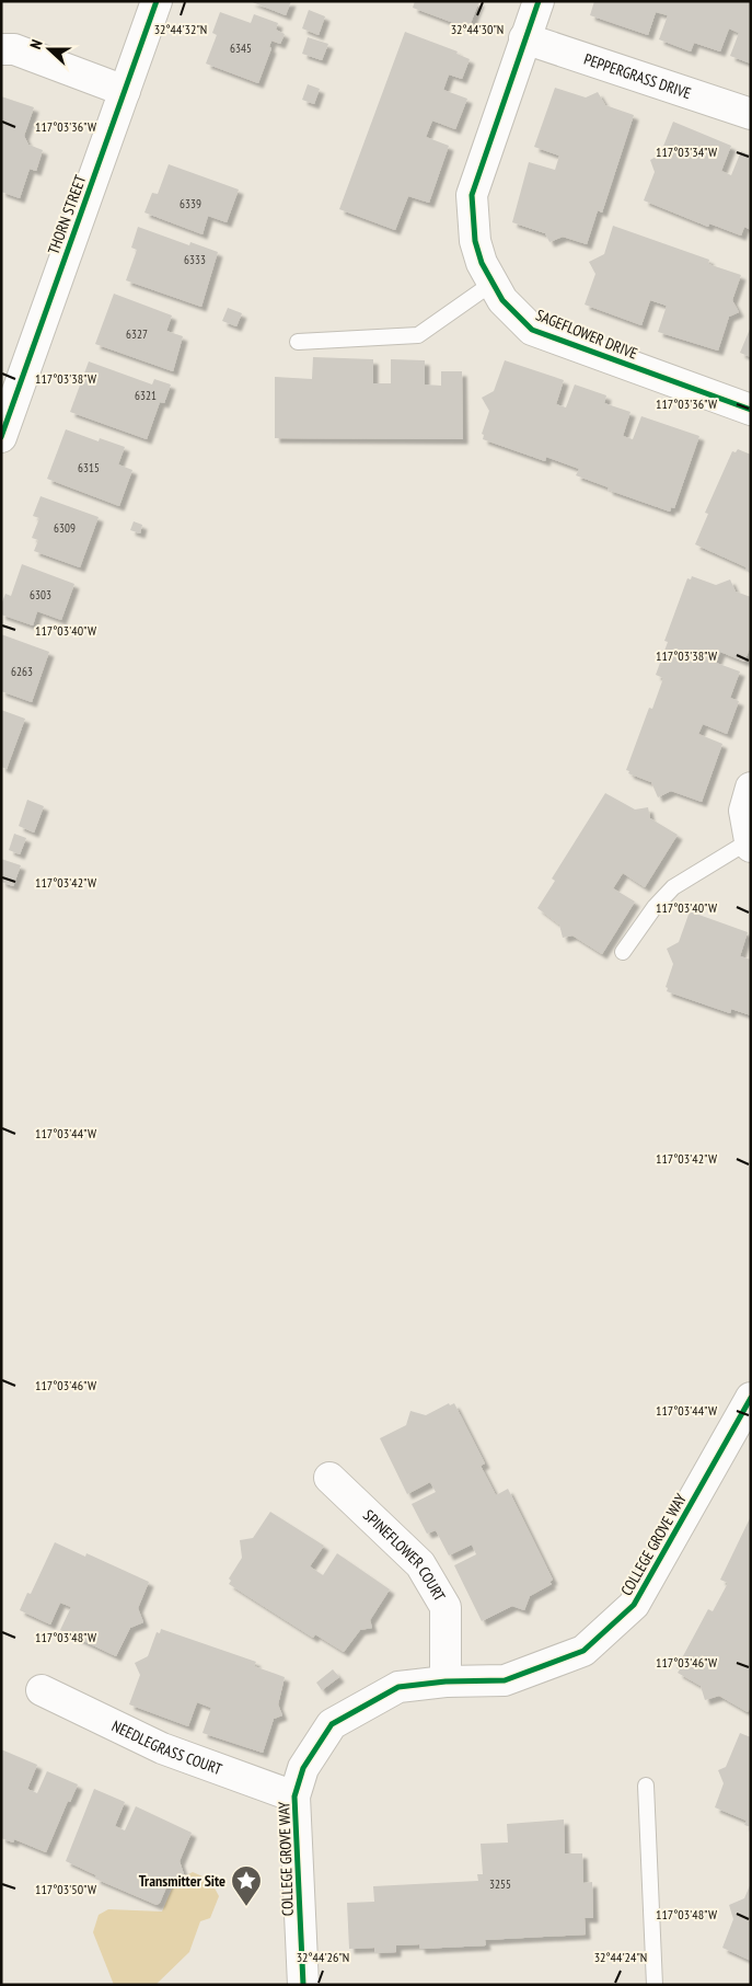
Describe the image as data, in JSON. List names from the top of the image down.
{
  "streets": {
    "street": [
      "PEPPERGRASS DRIVE",
      "THORN STREET",
      "SAGEFLOWER DRIVE",
      "COLLEGE GROVE WAY",
      "SPINEFLOWER COURT",
      "NEEDLEGRASS COURT"
    ]
  },
  "crossings": [
    ["PEPPERGRASS DRIVE", "SAGEFLOWER DRIVE"],
    ["COLLEGE GROVE WAY", "SPINEFLOWER COURT"],
    ["COLLEGE GROVE WAY", "NEEDLEGRASS COURT"]
  ],
  "places": {
    "place": ["Transmitter Site"]
  },
  "house_numbers": [
    "6345",
    "6339",
    "6333",
    "6327",
    "6321",
    "6315",
    "6309",
    "6303",
    "6263",
    "3255"
  ],
  "north": "left",
  "coordinates": [
    "32°44'32\"N",
    "32°44'30\"N",
    "117°03'36\"W",
    "117°03'34\"W",
    "117°03'38\"W",
    "117°03'40\"W",
    "117°03'42\"W",
    "117°03'44\"W",
    "117°03'46\"W",
    "117°03'48\"W",
    "117°03'50\"W",
    "32°44'26\"N",
    "32°44'24\"N"
  ]
}
